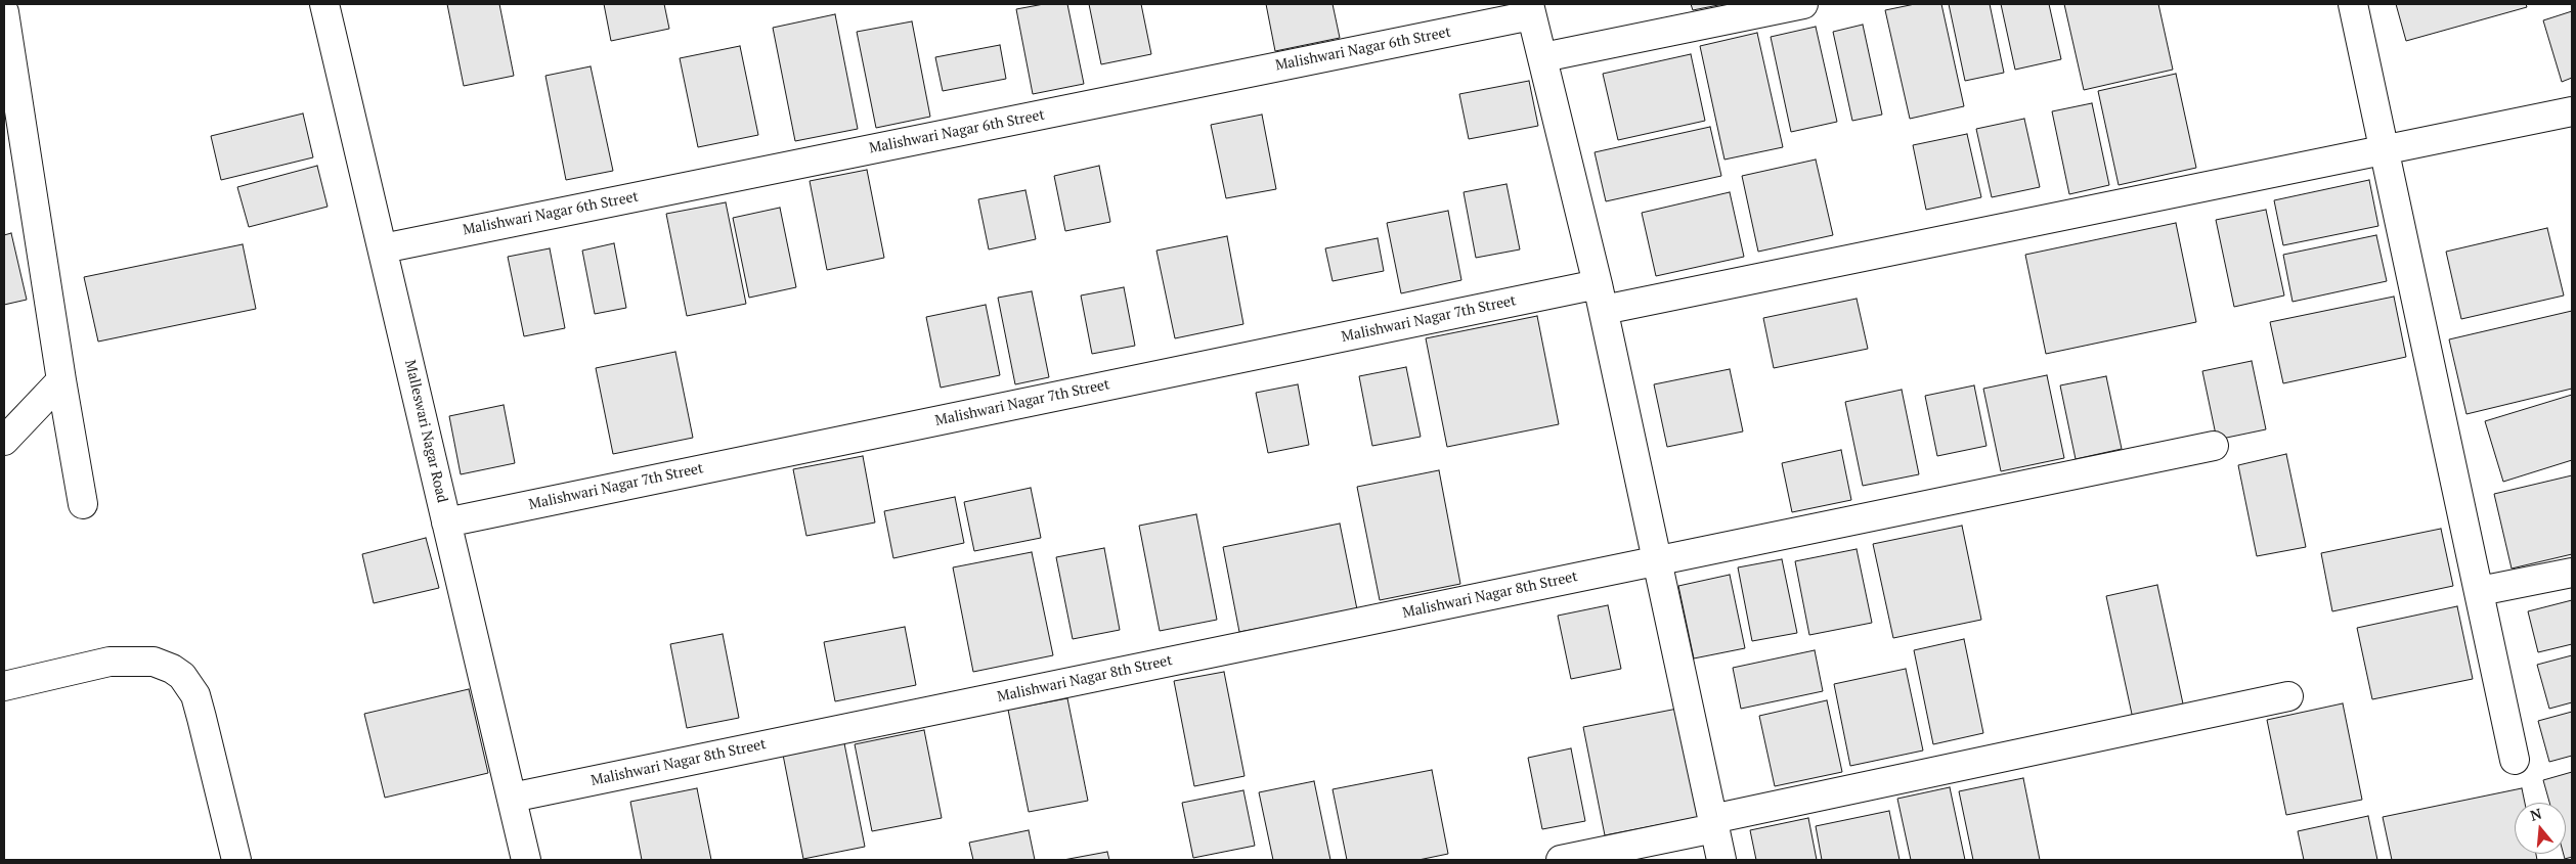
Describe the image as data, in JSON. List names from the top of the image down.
{
  "streets": {
    "street": [
      "Malishwari Nagar 6th Street",
      "Malishwari Nagar 7th Street",
      "Malleswari Nagar Road",
      "Malishwari Nagar 8th Street"
    ]
  },
  "crossings": [
    ["Malishwari Nagar 6th Street", "Malleswari Nagar Road"],
    ["Malishwari Nagar 7th Street", "Malleswari Nagar Road"],
    ["Malleswari Nagar Road", "Malishwari Nagar 8th Street"]
  ],
  "north": "top"
}
